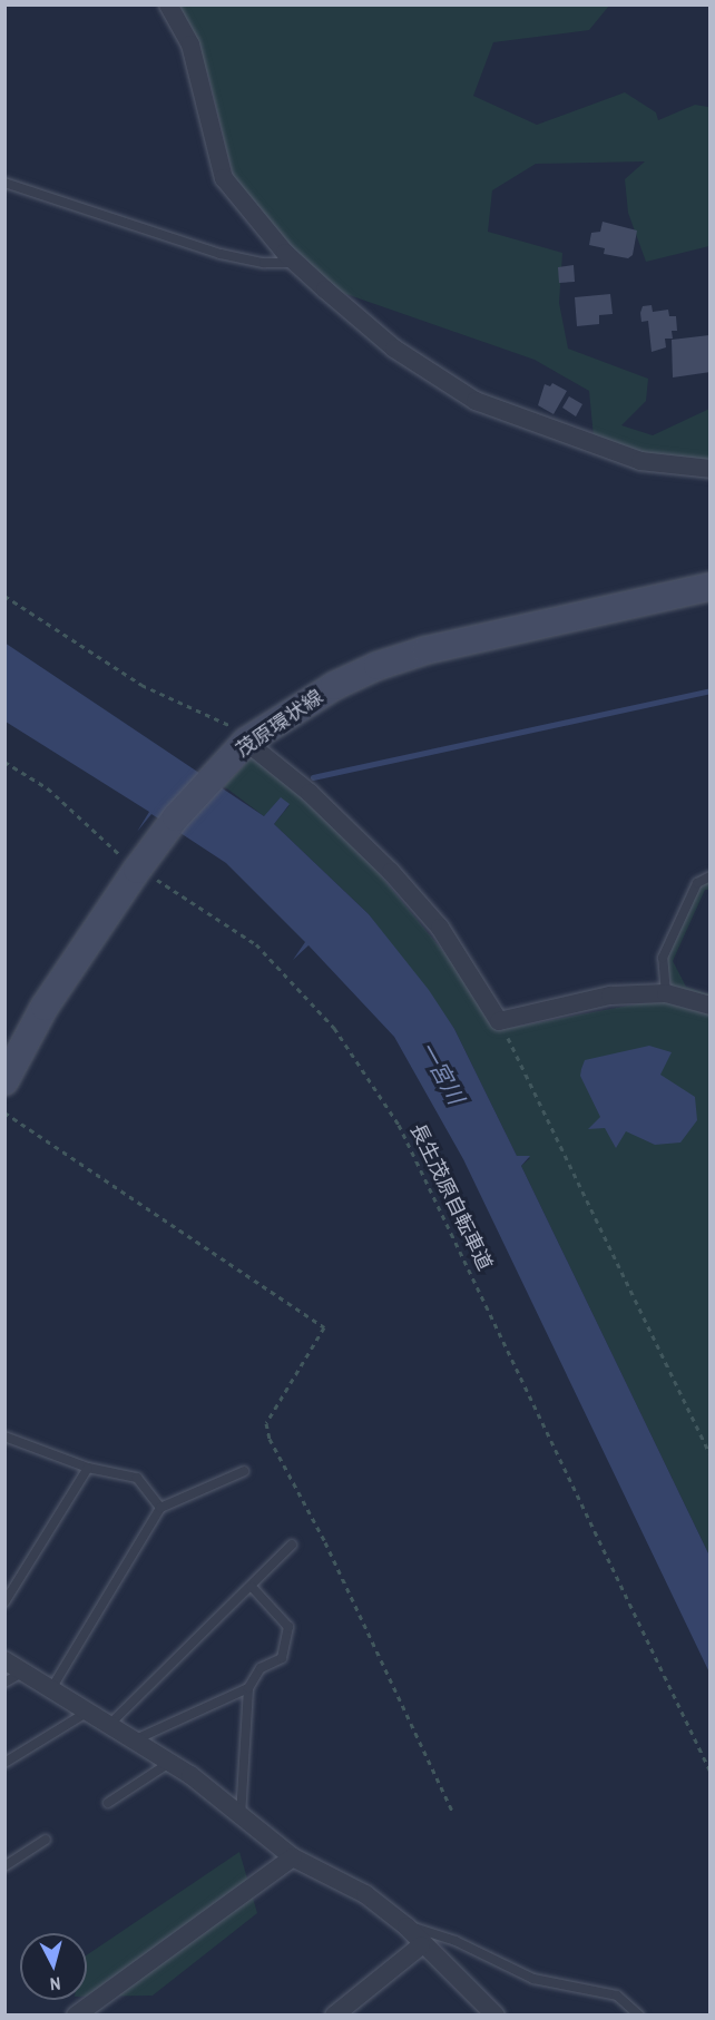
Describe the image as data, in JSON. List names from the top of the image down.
{
  "streets": {
    "main road": ["茂原環状線"],
    "path": ["長生茂原自転車道"]
  },
  "crossings": [
    ["茂原環状線", "長生茂原自転車道"]
  ],
  "water": ["一宮川"],
  "north": "bottom"
}
